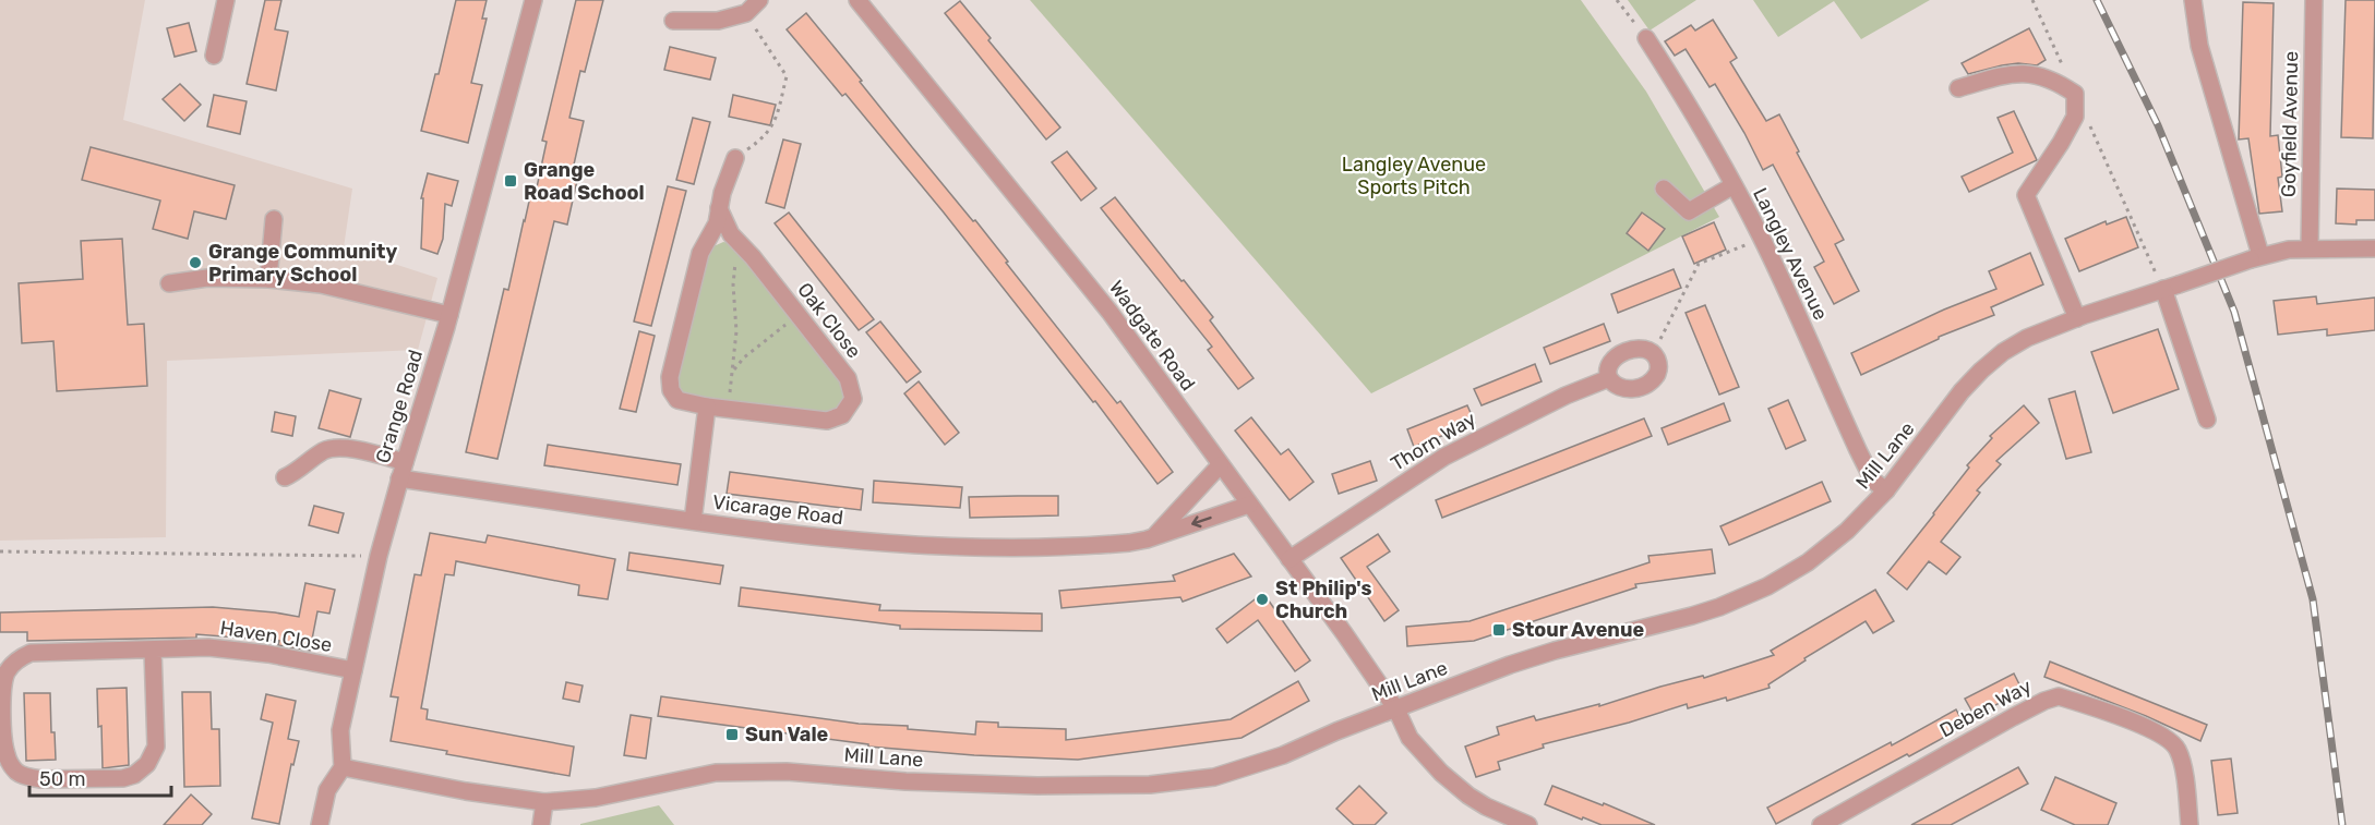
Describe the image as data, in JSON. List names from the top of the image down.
{
  "streets": {
    "street": [
      "Goyfield Avenue",
      "Langley Avenue",
      "Oak Close",
      "Wadgate Road",
      "Grange Road",
      "Thorn Way",
      "Mill Lane",
      "Vicarage Road",
      "Haven Close",
      "Deben Way"
    ]
  },
  "crossings": [
    ["Goyfield Avenue", "Mill Lane"],
    ["Langley Avenue", "Mill Lane"],
    ["Wadgate Road", "Thorn Way"],
    ["Wadgate Road", "Mill Lane"],
    ["Wadgate Road", "Vicarage Road"],
    ["Grange Road", "Mill Lane"],
    ["Grange Road", "Vicarage Road"],
    ["Grange Road", "Haven Close"]
  ],
  "parks": ["Langley Avenue Sports Pitch"],
  "places": {
    "transit": ["Grange Road School", "Stour Avenue", "Sun Vale"],
    "other": ["Grange Community Primary School", "St Philip's Church"]
  },
  "scale_bar": "50 m"
}
